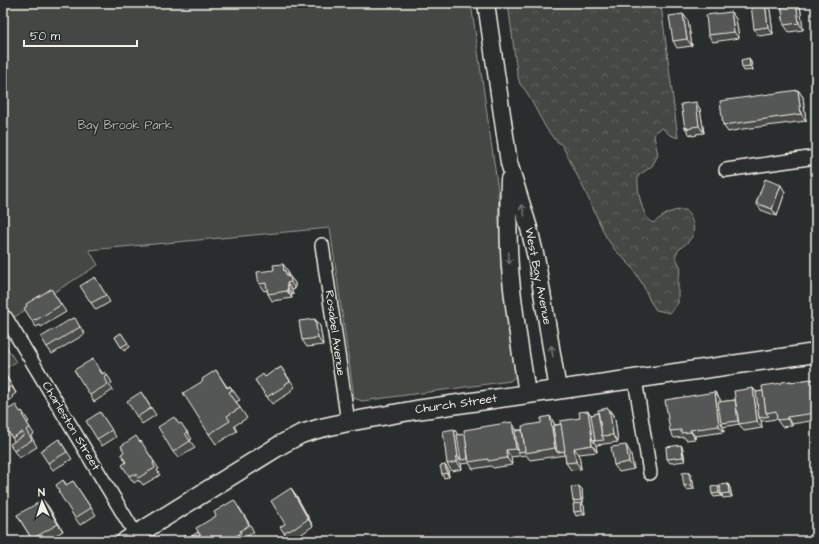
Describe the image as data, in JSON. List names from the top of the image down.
{
  "streets": {
    "main road": ["Church Street"],
    "street": ["West Bay Avenue", "Rosabel Avenue", "Charleston Street"]
  },
  "crossings": [
    ["West Bay Avenue", "Church Street"],
    ["Rosabel Avenue", "Church Street"],
    ["Church Street", "Charleston Street"]
  ],
  "parks": ["Bay Brook Park"],
  "scale_bar": "50 m",
  "north": "top"
}
